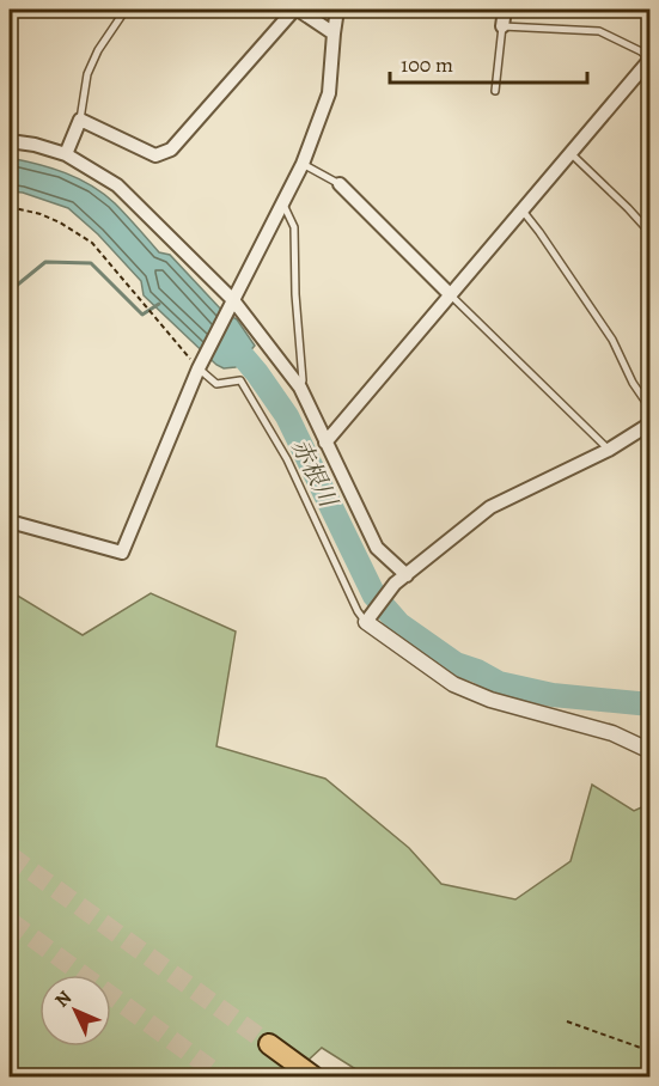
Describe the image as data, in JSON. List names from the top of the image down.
{
  "water": ["赤根川"],
  "scale_bar": "100 m",
  "north": "top left"
}
